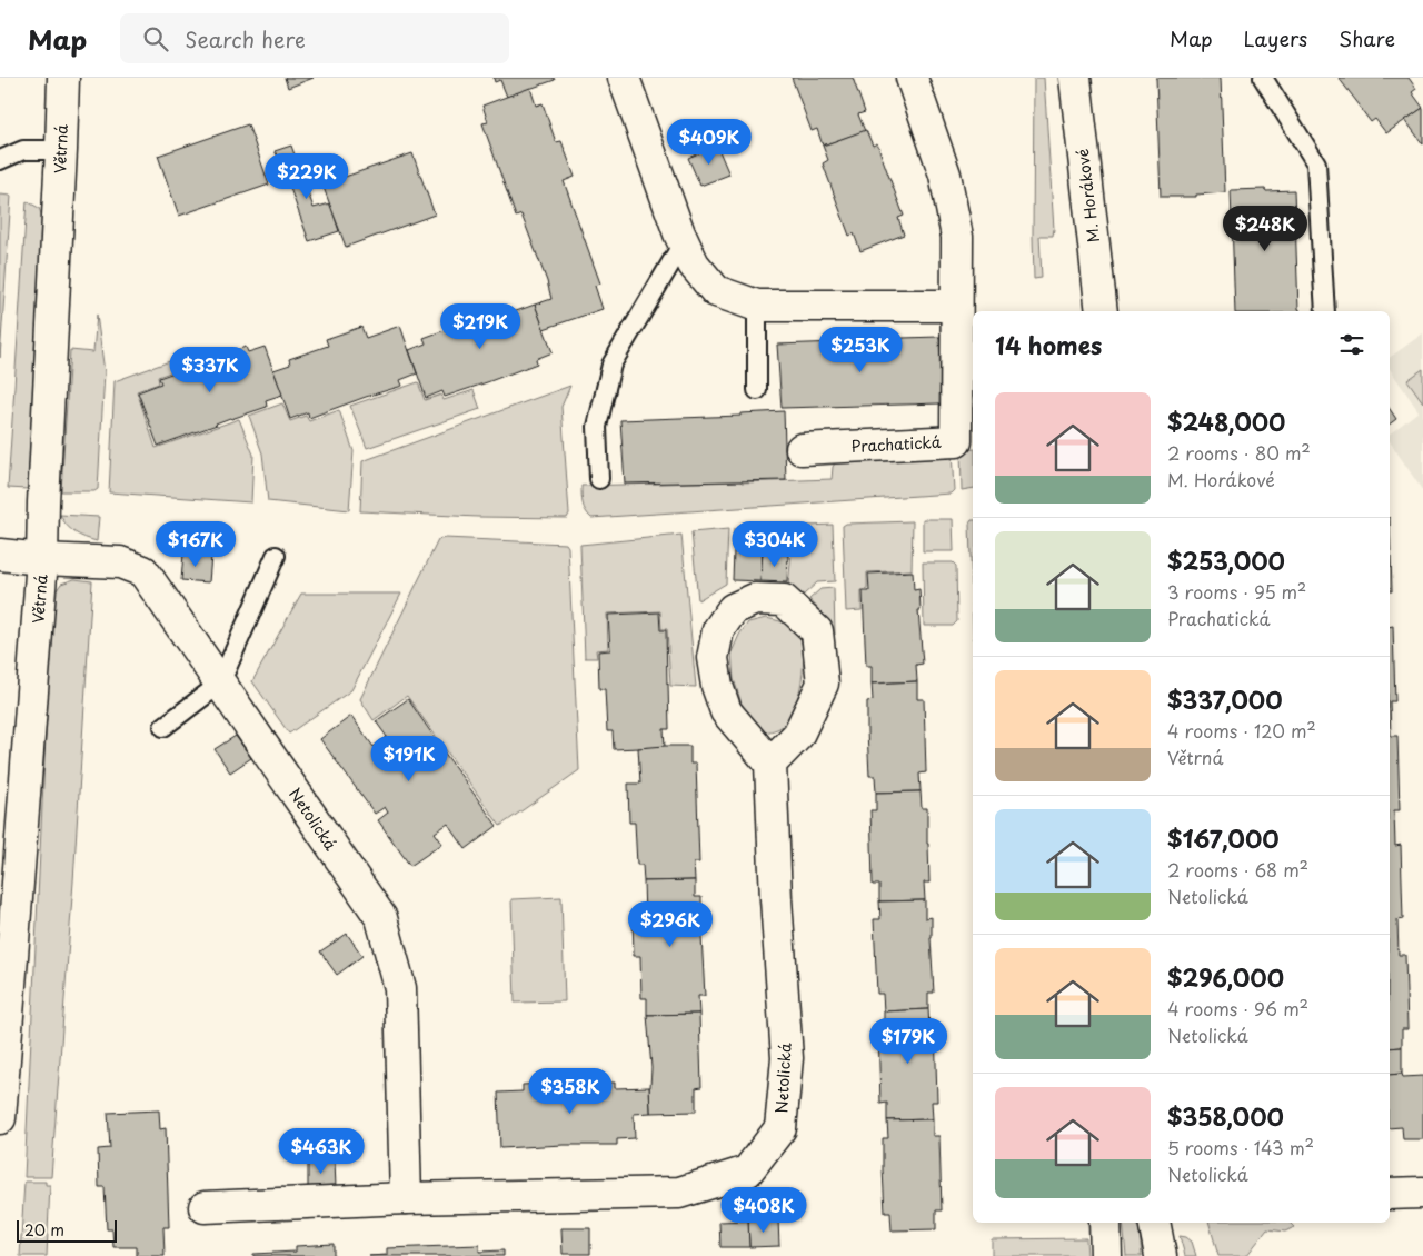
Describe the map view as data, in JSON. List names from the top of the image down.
{
  "streets": {
    "street": [
      "Větrná",
      "M. Horákové",
      "Prachatická",
      "Netolická"
    ]
  },
  "crossings": [
    ["Větrná", "Netolická"]
  ],
  "scale_bar": "20 m",
  "page": {
    "header": "Map",
    "search": "Search here",
    "nav": ["Map", "Layers", "Share"],
    "price": [
      "$409K",
      "$229K",
      "$248K",
      "$219K",
      "$253K",
      "$337K",
      "$167K",
      "$304K",
      "$191K",
      "$296K",
      "$179K",
      "$358K",
      "$463K",
      "$408K"
    ],
    "heading": "14 homes",
    "list": [
      {
        "name": "$248,000",
        "note": "2 rooms · 80 m² · M. Horákové"
      },
      {
        "name": "$253,000",
        "note": "3 rooms · 95 m² · Prachatická"
      },
      {
        "name": "$337,000",
        "note": "4 rooms · 120 m² · Větrná"
      },
      {
        "name": "$167,000",
        "note": "2 rooms · 68 m² · Netolická"
      },
      {
        "name": "$296,000",
        "note": "4 rooms · 96 m² · Netolická"
      },
      {
        "name": "$358,000",
        "note": "5 rooms · 143 m² · Netolická"
      }
    ],
    "scale": "20 m"
  }
}
